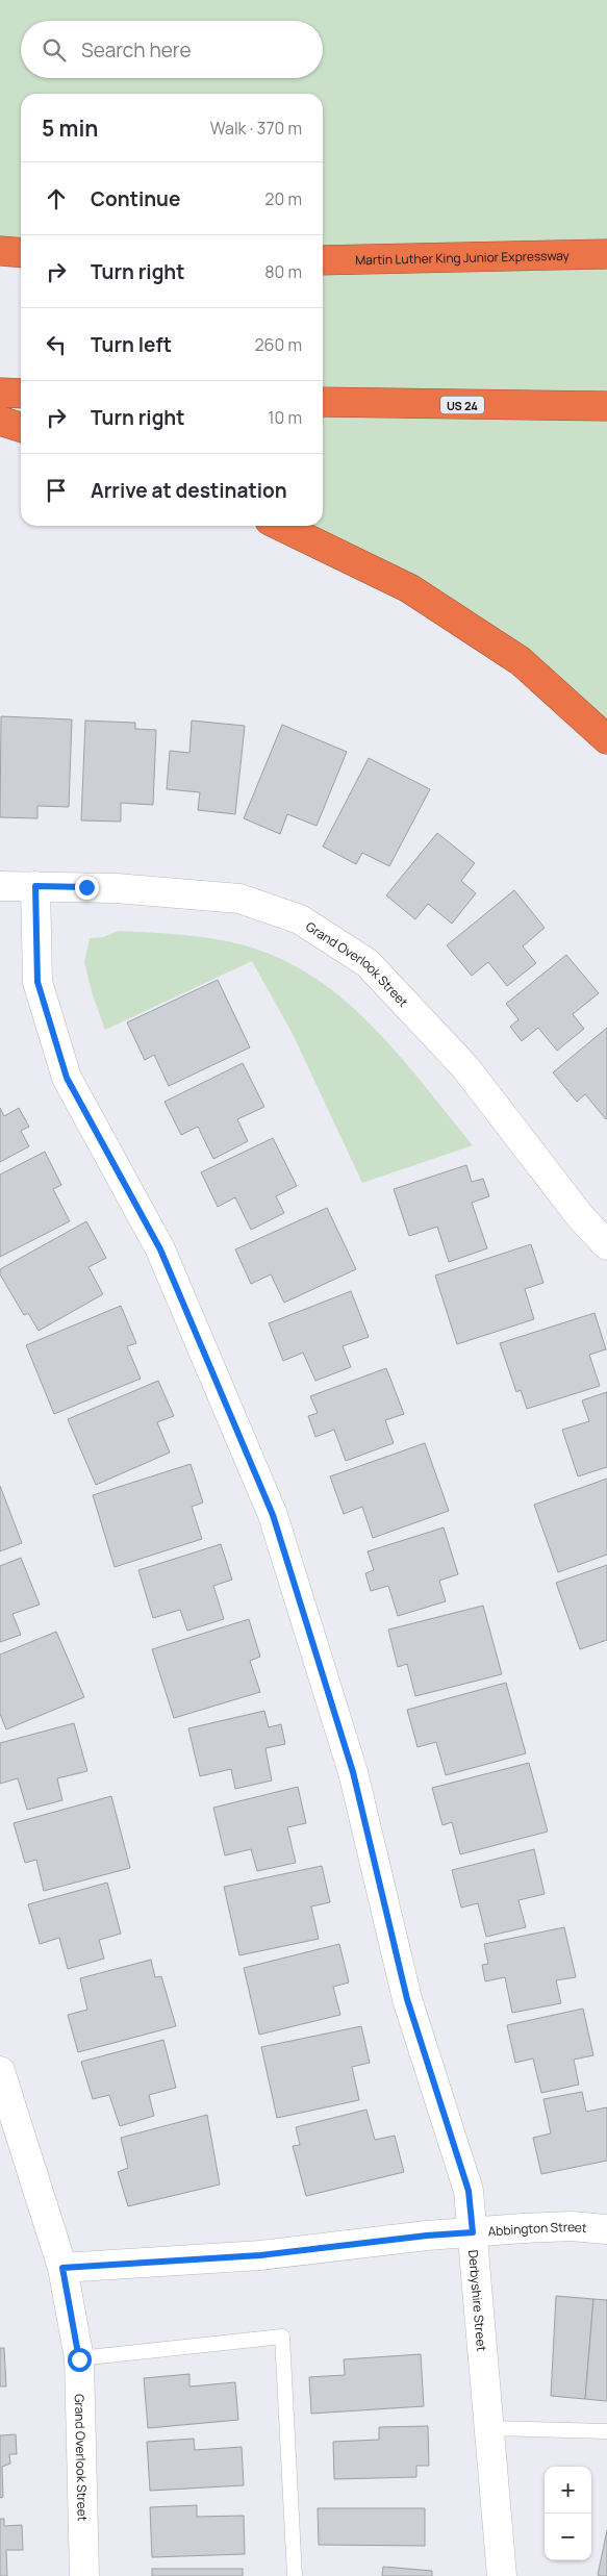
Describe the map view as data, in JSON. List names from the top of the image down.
{
  "streets": {
    "highway": ["Martin Luther King Junior Expressway", "US 24"],
    "street": ["Grand Overlook Street", "Abbington Street", "Derbyshire Street"]
  },
  "crossings": [
    ["Grand Overlook Street", "Abbington Street"],
    ["Grand Overlook Street", "Derbyshire Street"],
    ["Abbington Street", "Derbyshire Street"]
  ],
  "page": {
    "search": "Search here",
    "heading": ["5 min", "Walk · 370 m"],
    "list": [
      ["Continue", "20 m"],
      ["Turn right", "80 m"],
      ["Turn left", "260 m"],
      ["Turn right", "10 m"],
      "Arrive at destination"
    ],
    "map_buttons": ["+", "−"]
  }
}
